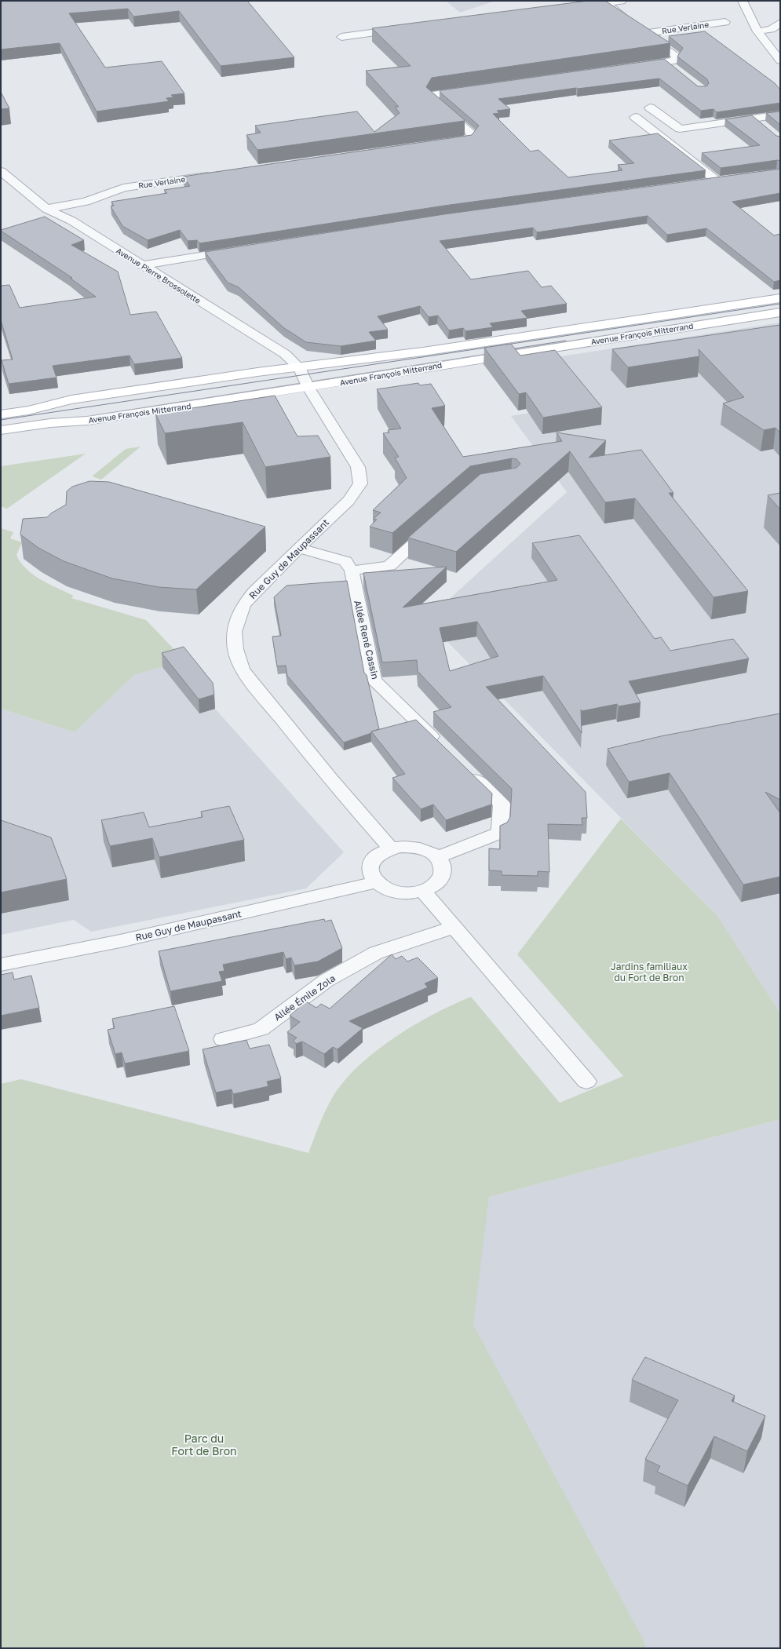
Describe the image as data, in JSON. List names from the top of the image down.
{
  "streets": {
    "street": [
      "Rue Verlaine",
      "Avenue Pierre Brossolette",
      "Avenue François Mitterrand",
      "Rue Guy de Maupassant",
      "Allée René Cassin",
      "Allée Émile Zola"
    ]
  },
  "crossings": [
    ["Rue Verlaine", "Avenue Pierre Brossolette"],
    ["Avenue Pierre Brossolette", "Avenue François Mitterrand"],
    ["Avenue Pierre Brossolette", "Rue Guy de Maupassant"],
    ["Avenue François Mitterrand", "Rue Guy de Maupassant"]
  ],
  "parks": ["Jardins familiaux du Fort de Bron", "Parc du Fort de Bron"]
}
